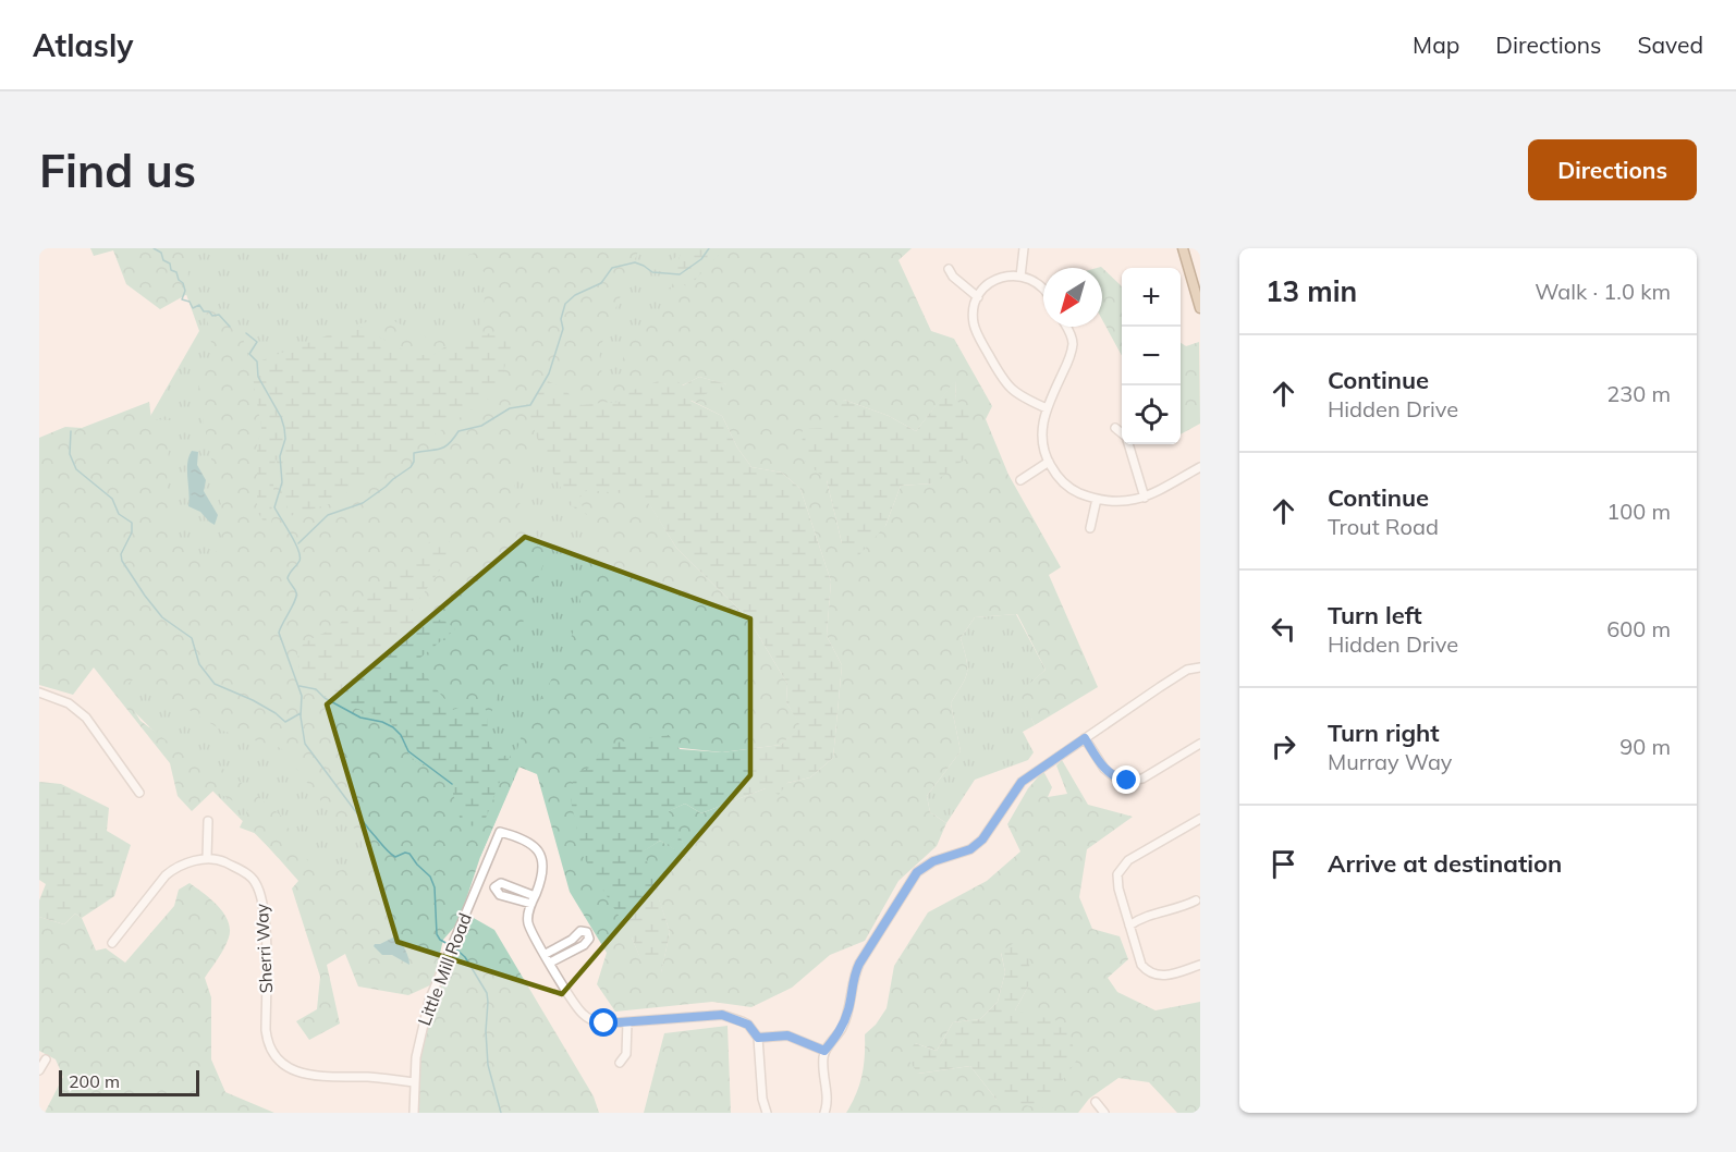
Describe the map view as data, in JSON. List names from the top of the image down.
{
  "streets": {
    "street": ["Sherri Way", "Little Mill Road"]
  },
  "crossings": [
    ["Sherri Way", "Little Mill Road"]
  ],
  "scale_bar": "200 m",
  "north": "bottom left",
  "page": {
    "header": "Atlasly",
    "nav": ["Map", "Directions", "Saved"],
    "buttons": "Directions",
    "title": "Find us",
    "heading": ["13 min", "Walk · 1.0 km"],
    "map_buttons": ["+", "−"],
    "list": [
      ["Continue", "Hidden Drive", "230 m"],
      ["Continue", "Trout Road", "100 m"],
      ["Turn left", "Hidden Drive", "600 m"],
      ["Turn right", "Murray Way", "90 m"],
      "Arrive at destination"
    ],
    "scale": "200 m"
  }
}
